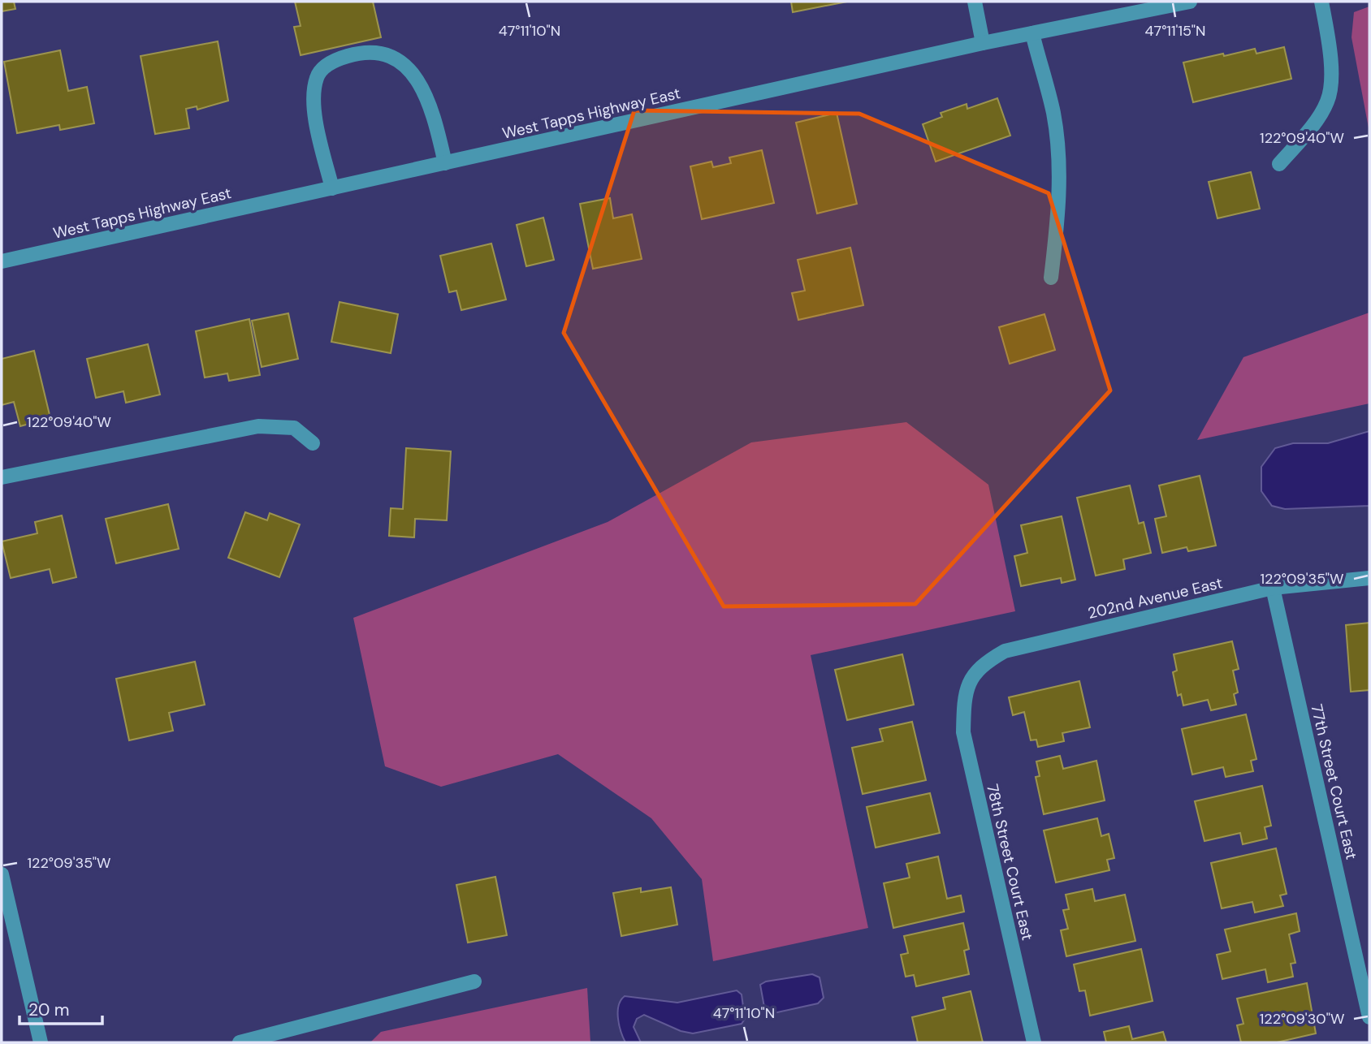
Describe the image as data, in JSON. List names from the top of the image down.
{
  "streets": {
    "street": [
      "West Tapps Highway East",
      "202nd Avenue East",
      "77th Street Court East",
      "78th Street Court East"
    ]
  },
  "crossings": [
    ["202nd Avenue East", "77th Street Court East"],
    ["202nd Avenue East", "78th Street Court East"]
  ],
  "scale_bar": "20 m",
  "coordinates": [
    "47°11'10\"N",
    "47°11'15\"N",
    "122°09'40\"W",
    "122°09'35\"W",
    "122°09'30\"W"
  ]
}
